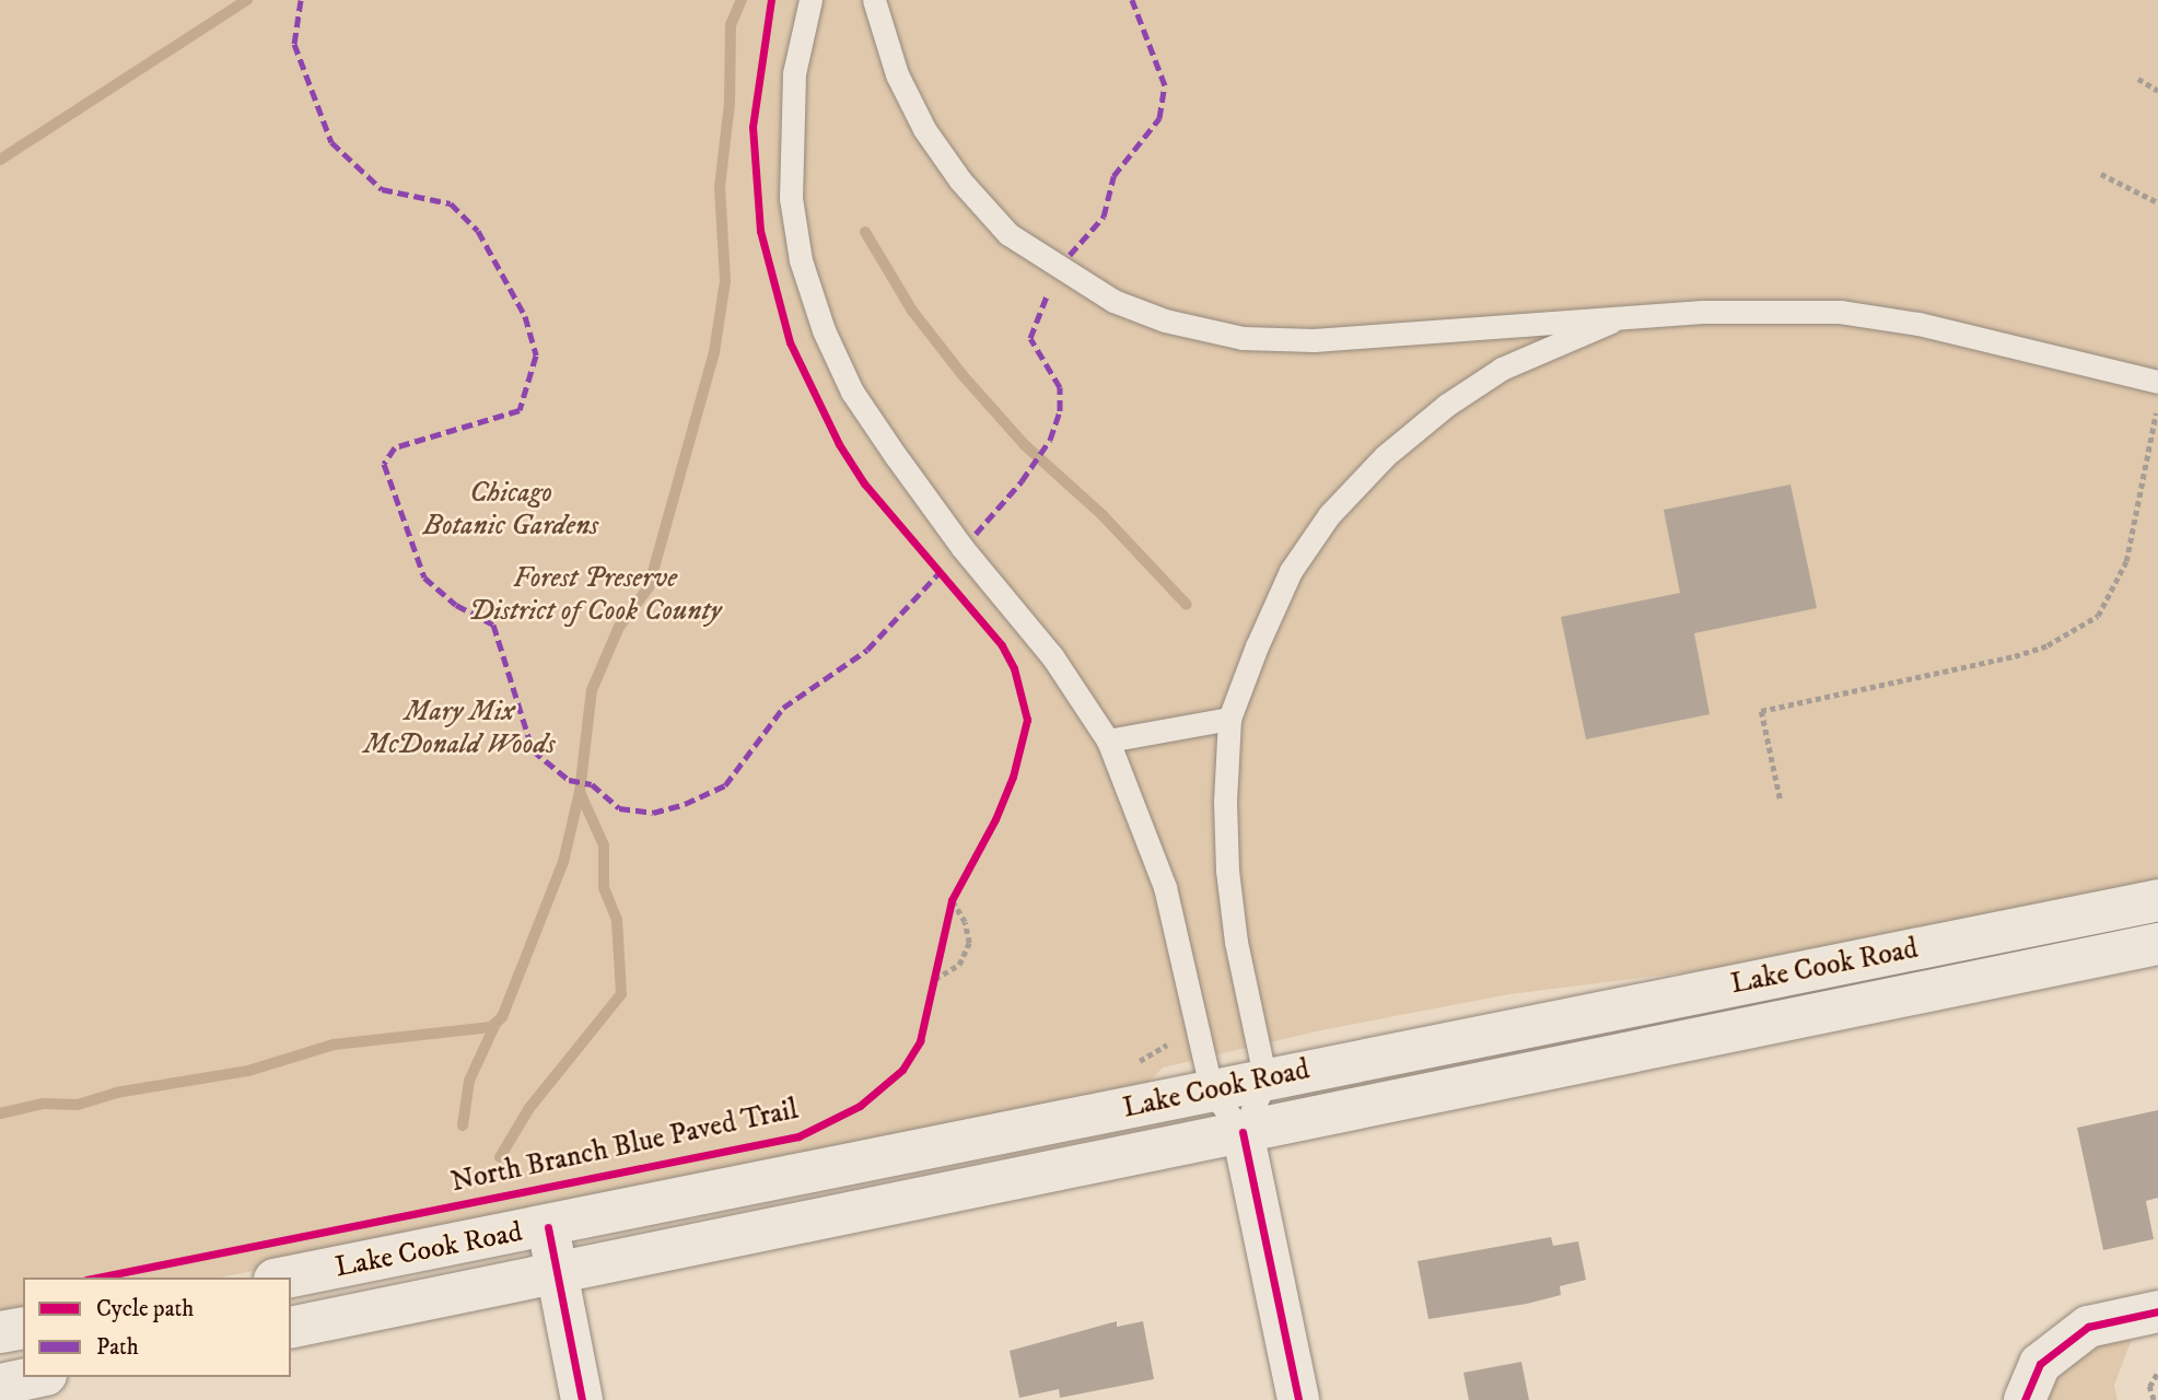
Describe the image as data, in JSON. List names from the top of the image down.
{
  "streets": {
    "main road": ["Lake Cook Road"],
    "cycle path": ["North Branch Blue Paved Trail"]
  },
  "parks": ["Chicago Botanic Gardens", "Forest Preserve District of Cook County", "Mary Mix McDonald Woods"],
  "legend": ["Cycle path", "Path"]
}
